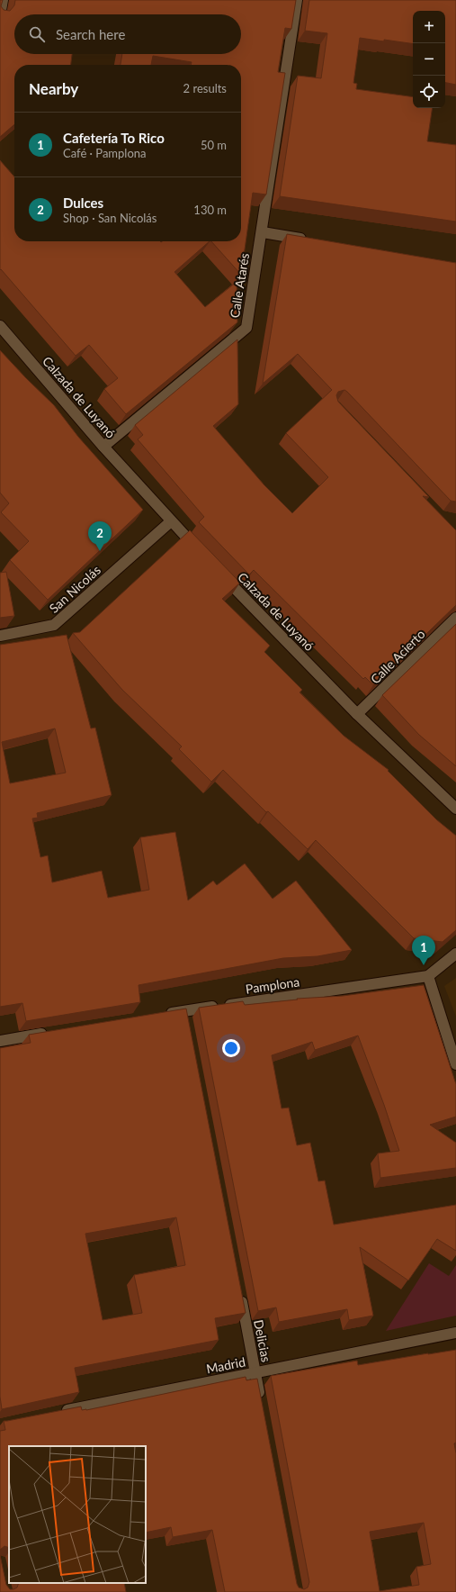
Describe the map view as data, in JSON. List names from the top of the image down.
{
  "streets": {
    "street": [
      "Calle Atarés",
      "Calzada de Luyanó",
      "San Nicolás",
      "Calle Acierto",
      "Pamplona",
      "Delicias",
      "Madrid"
    ]
  },
  "crossings": [
    ["Calle Atarés", "Calzada de Luyanó"],
    ["Calzada de Luyanó", "San Nicolás"],
    ["Calzada de Luyanó", "Calle Acierto"],
    ["Delicias", "Madrid"]
  ],
  "page": {
    "map_buttons": ["+", "−"],
    "search": "Search here",
    "heading": ["Nearby", "2 results"],
    "list": [
      {
        "mark": "1",
        "name": "Cafetería To Rico",
        "note": "Café · Pamplona",
        "value": "50 m"
      },
      {
        "mark": "2",
        "name": "Dulces",
        "note": "Shop · San Nicolás",
        "value": "130 m"
      }
    ],
    "pins": ["2", "1"]
  }
}
